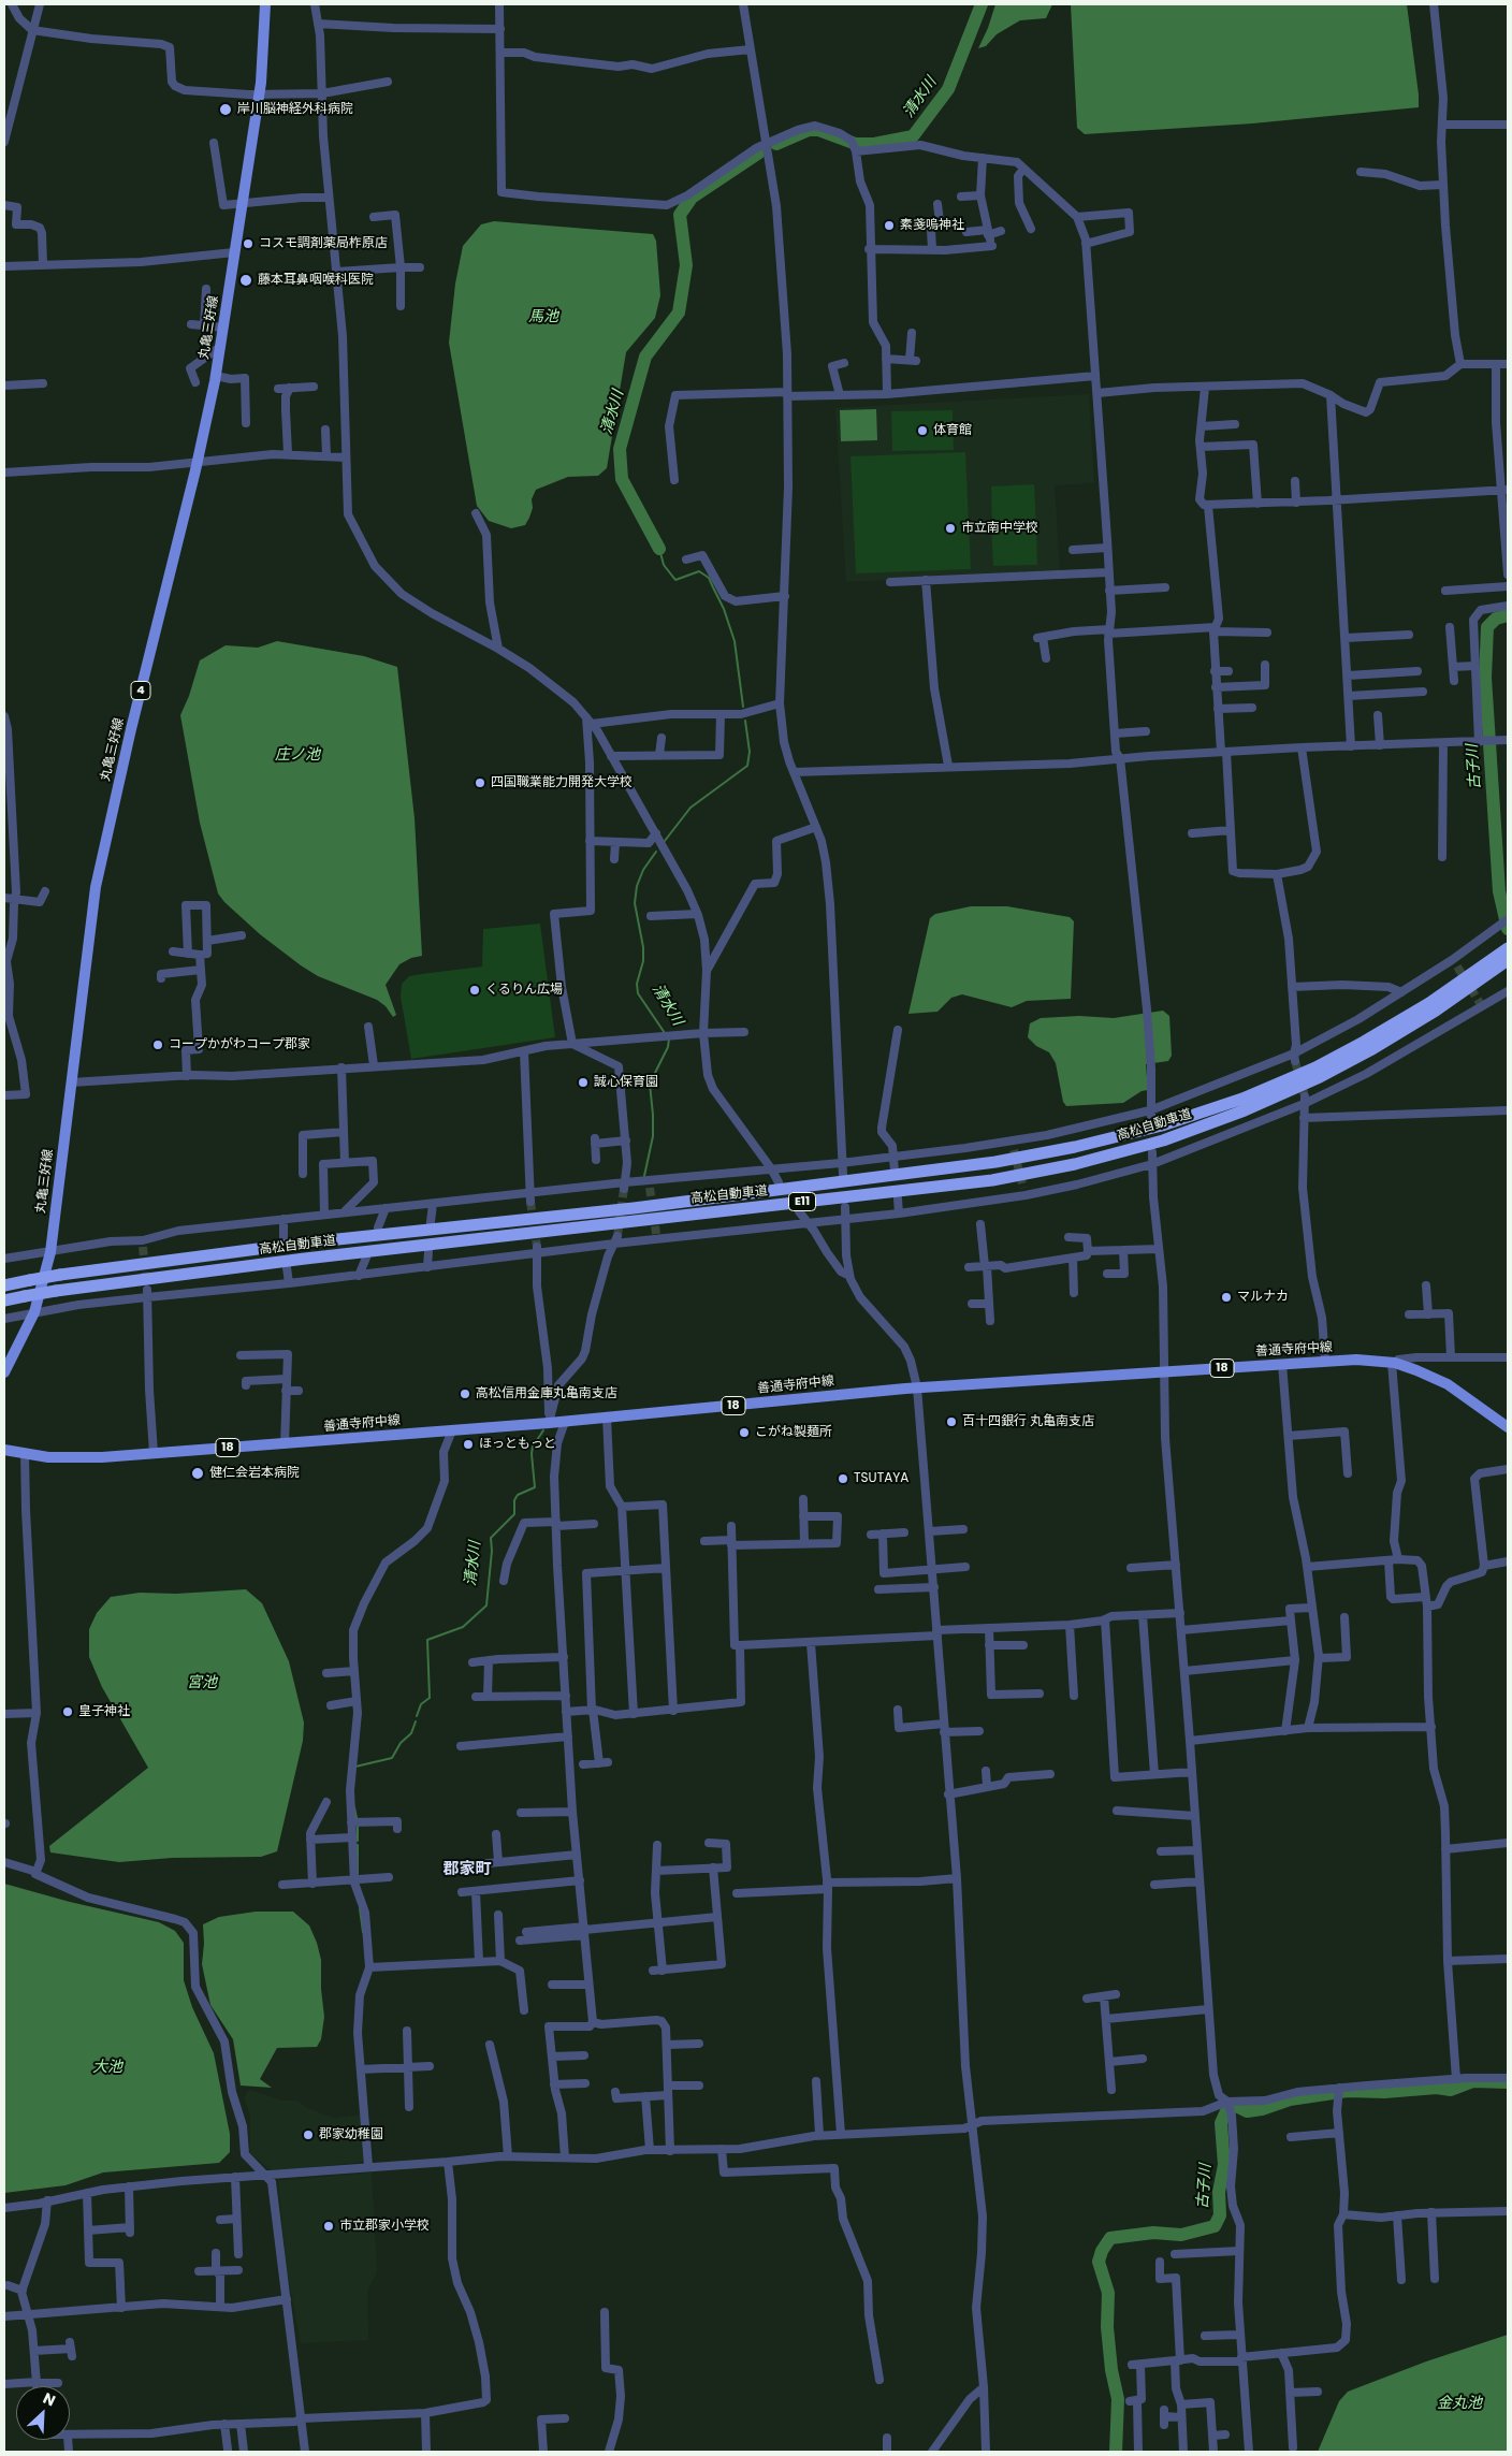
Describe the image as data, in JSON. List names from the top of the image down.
{
  "streets": {
    "highway": ["高松自動車道", "E11"],
    "main road": [
      "丸亀三好線",
      "4",
      "善通寺府中線",
      "18"
    ]
  },
  "districts": ["郡家町"],
  "water": [
    "清水川",
    "馬池",
    "庄ノ池",
    "古子川",
    "宮池",
    "大池",
    "金丸池"
  ],
  "places": [
    "岸川脳神経外科病院",
    "素戔嗚神社",
    "コスモ調剤薬局柞原店",
    "藤本耳鼻咽喉科医院",
    "体育館",
    "市立南中学校",
    "四国職業能力開発大学校",
    "くるりん広場",
    "コープかがわコープ郡家",
    "誠心保育園",
    "マルナカ",
    "高松信用金庫丸亀南支店",
    "百十四銀行 丸亀南支店",
    "こがね製麺所",
    "ほっともっと",
    "健仁会岩本病院",
    "TSUTAYA",
    "皇子神社",
    "郡家幼稚園",
    "市立郡家小学校"
  ],
  "north": "top right"
}
